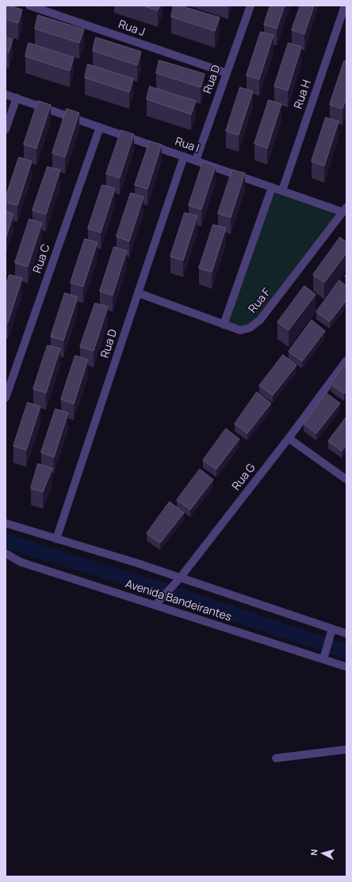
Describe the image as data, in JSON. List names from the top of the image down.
{
  "streets": {
    "street": [
      "Rua J",
      "Rua D",
      "Rua H",
      "Rua I",
      "Rua C",
      "Rua F",
      "Rua G",
      "Avenida Bandeirantes"
    ]
  },
  "crossings": [
    ["Rua J", "Rua D"],
    ["Rua D", "Rua I"],
    ["Rua D", "Rua F"],
    ["Rua D", "Avenida Bandeirantes"],
    ["Rua H", "Rua I"],
    ["Rua I", "Rua C"],
    ["Rua I", "Rua F"],
    ["Rua G", "Avenida Bandeirantes"]
  ],
  "north": "left"
}
